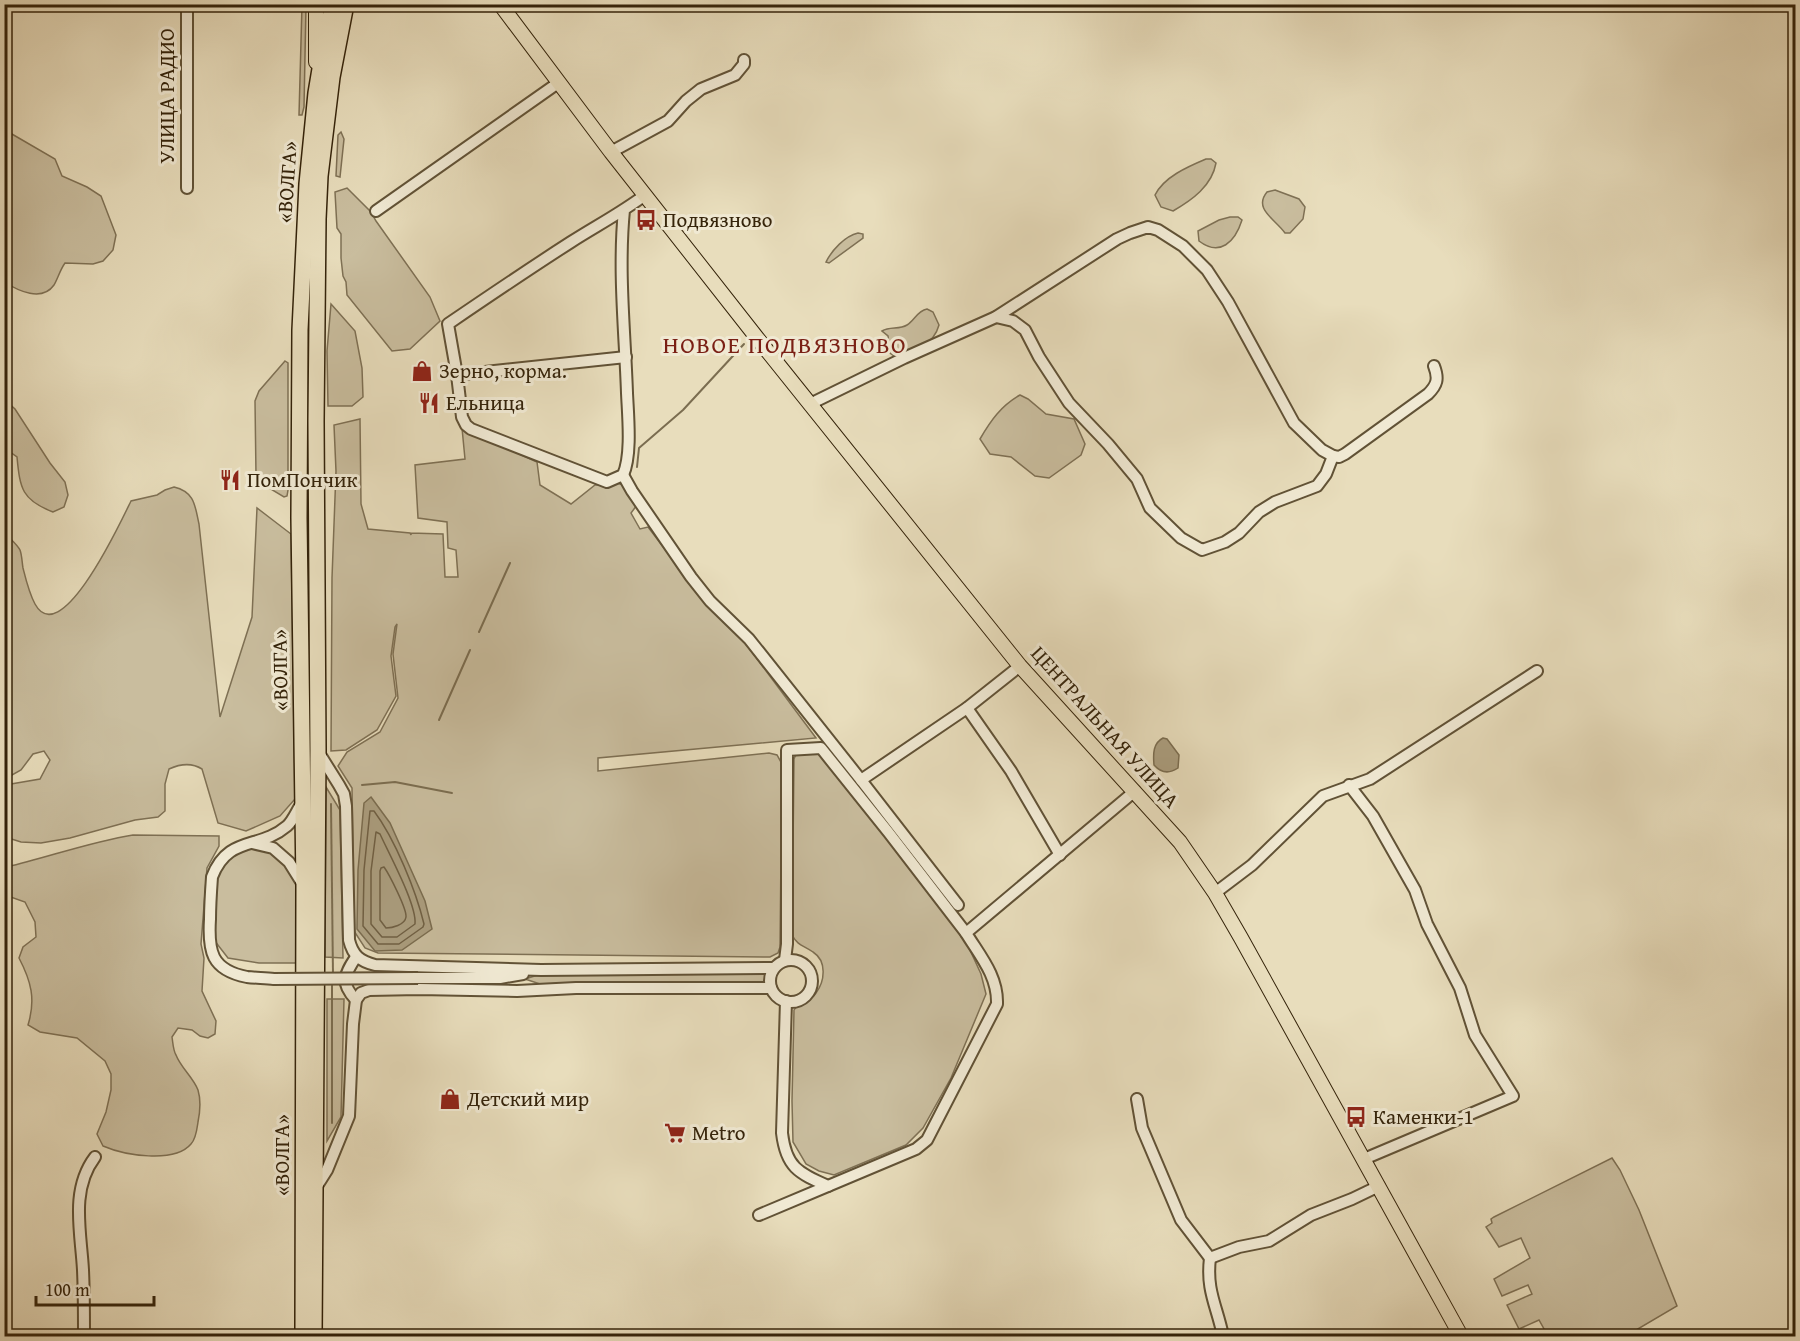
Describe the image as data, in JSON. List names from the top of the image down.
{
  "streets": {
    "highway": ["«ВОЛГА»"],
    "main road": ["ЦЕНТРАЛЬНАЯ УЛИЦА"],
    "street": ["УЛИЦА РАДИО"]
  },
  "districts": ["НОВОЕ ПОДВЯЗНОВО"],
  "places": {
    "bus stop": ["Подвязново", "Каменки-1"],
    "shop": ["Зерно, корма.", "Детский мир"],
    "restaurant": ["Ельница", "ПомПончик"],
    "supermarket": ["Metro"]
  },
  "scale_bar": "100 m"
}
